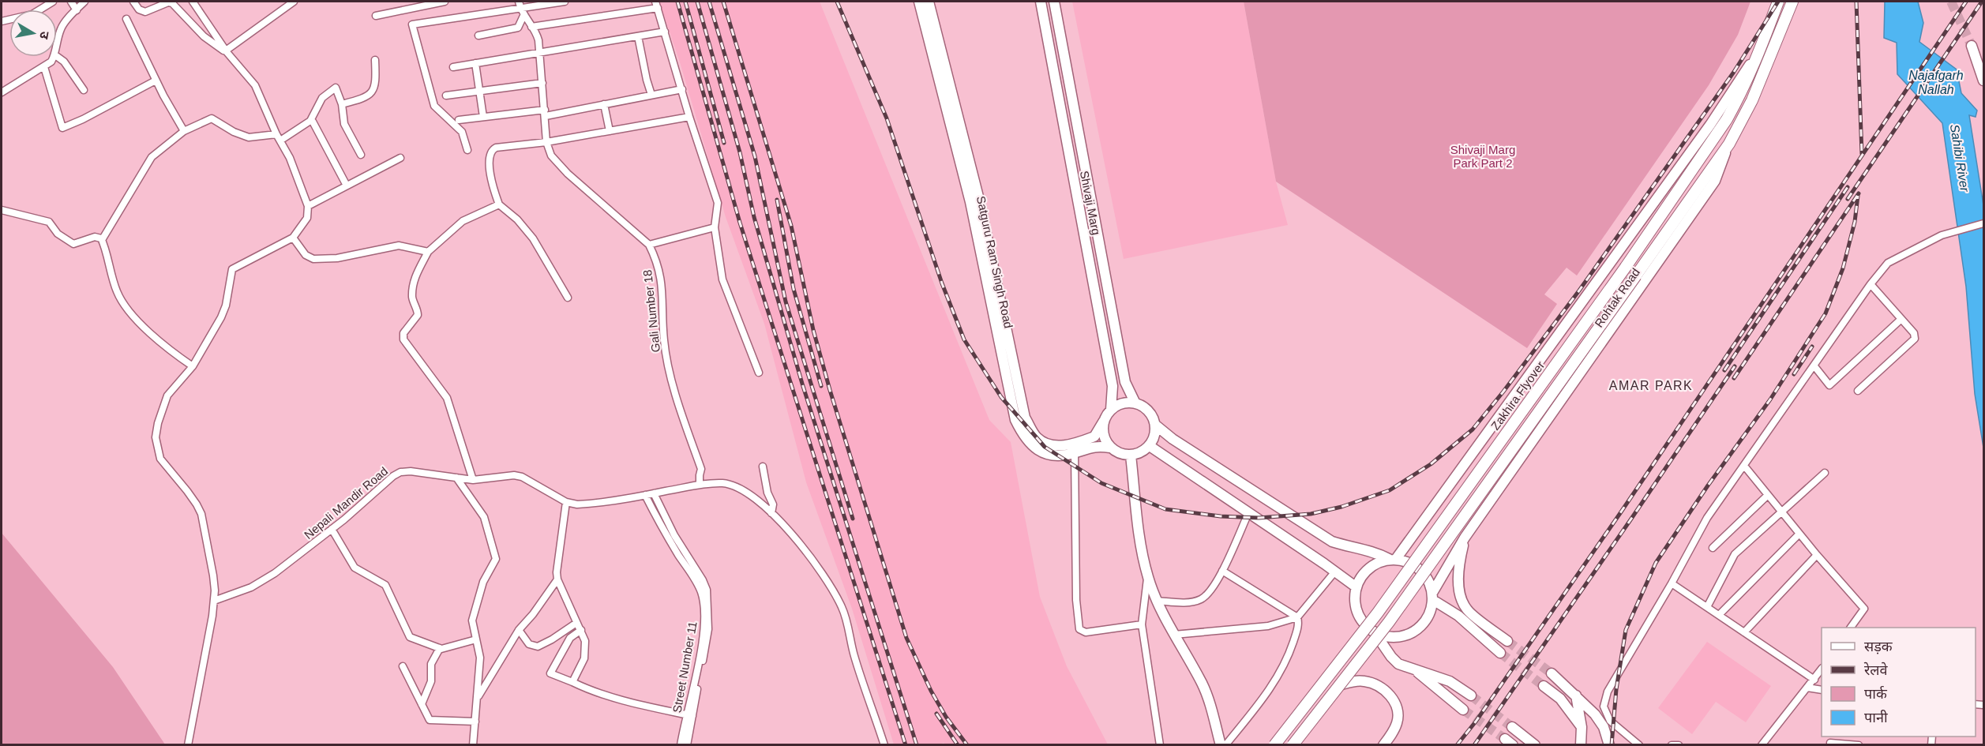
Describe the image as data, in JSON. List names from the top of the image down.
{
  "streets": {
    "main road": [
      "Shivaji Marg",
      "Satguru Ram Singh Road",
      "Rohtak Road",
      "Zakhira Flyover"
    ],
    "street": ["Gali Number 18", "Nepali Mandir Road", "Street Number 11"]
  },
  "crossings": [
    ["Shivaji Marg", "Satguru Ram Singh Road"],
    ["Gali Number 18", "Nepali Mandir Road"],
    ["Nepali Mandir Road", "Street Number 11"]
  ],
  "districts": ["AMAR PARK"],
  "water": ["Najafgarh Nallah", "Sahibi River"],
  "parks": ["Shivaji Marg Park Part 2"],
  "legend": [
    "सड़क",
    "रेलवे",
    "पार्क",
    "पानी"
  ],
  "north": "right"
}
